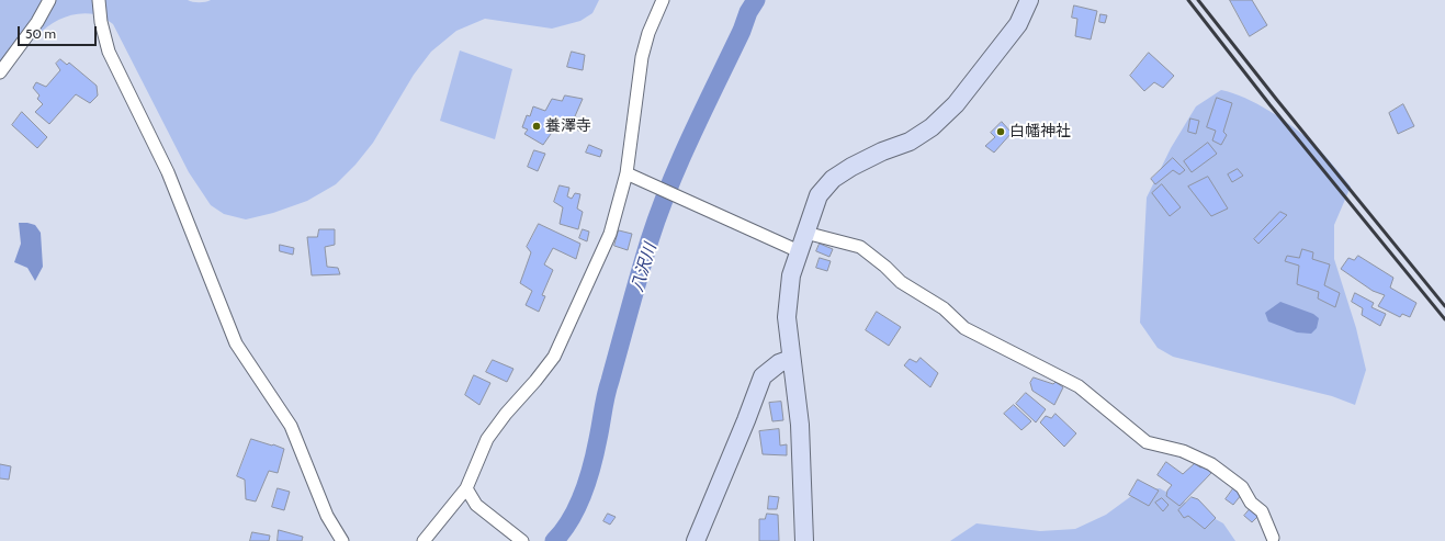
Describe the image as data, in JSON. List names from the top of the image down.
{
  "water": ["八沢川"],
  "places": ["養澤寺", "白幡神社"],
  "scale_bar": "50 m"
}
